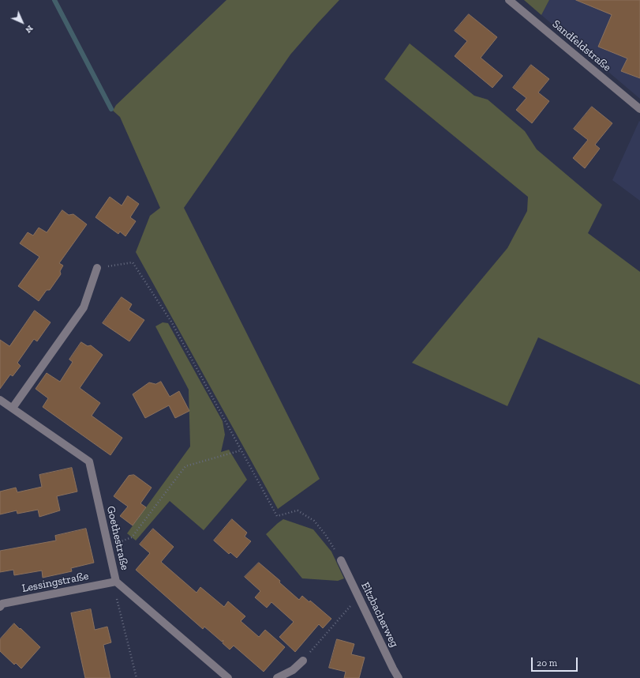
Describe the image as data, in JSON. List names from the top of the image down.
{
  "streets": {
    "street": [
      "Sandfeldstraße",
      "Goethestraße",
      "Lessingstraße",
      "Eltzbacherweg"
    ]
  },
  "crossings": [
    ["Goethestraße", "Lessingstraße"]
  ],
  "scale_bar": "20 m",
  "north": "bottom right"
}
